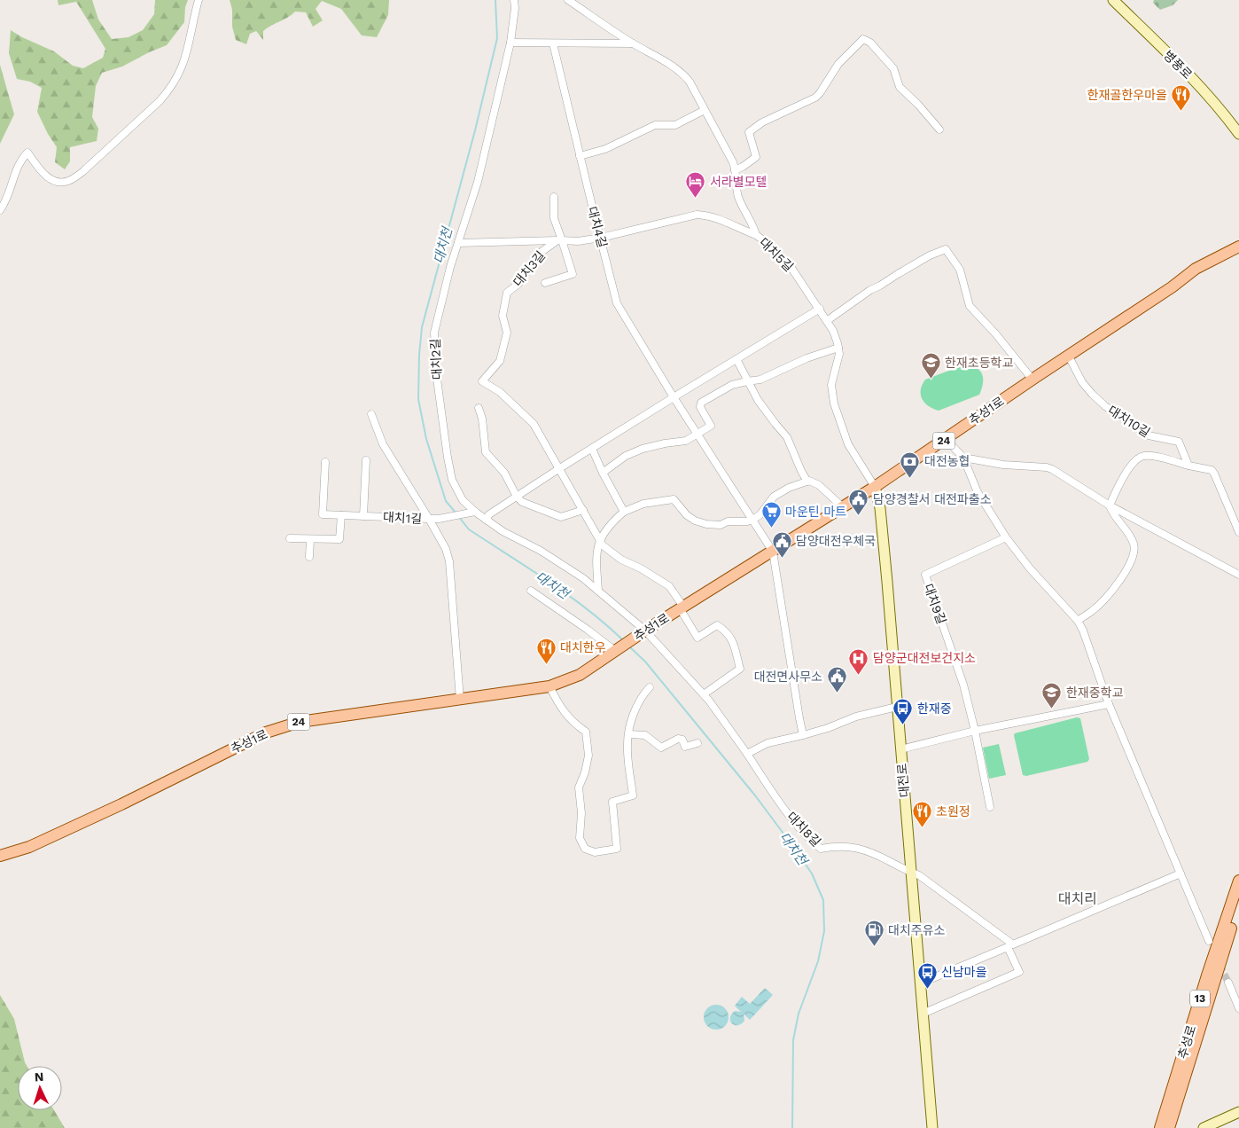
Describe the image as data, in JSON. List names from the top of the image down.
{
  "streets": {
    "main road": [
      "추성1로",
      "24",
      "13",
      "추성로"
    ],
    "street": [
      "병풍로",
      "대치4길",
      "대치5길",
      "대치3길",
      "대치2길",
      "대치10길",
      "대치1길",
      "대치9길",
      "대전로",
      "대치8길"
    ]
  },
  "crossings": [
    ["대치4길", "추성1로"],
    ["대치5길", "추성1로"],
    ["대치5길", "대전로"],
    ["대치3길", "추성1로"],
    ["대치3길", "대치8길"],
    ["대치2길", "추성1로"],
    ["대치2길", "대치8길"],
    ["추성1로", "대치10길"],
    ["추성1로", "대치1길"],
    ["추성1로", "대전로"],
    ["추성1로", "대치8길"],
    ["대전로", "대치8길"]
  ],
  "districts": ["대치리"],
  "water": ["대치천"],
  "places": {
    "restaurant": ["한재골한우마을", "대치한우", "초원정"],
    "hotel": ["서라별모텔"],
    "school or university": ["한재초등학교", "한재중학교"],
    "bank": ["대전농협"],
    "public building": ["담양경찰서 대전파출소", "담양대전우체국", "대전면사무소"],
    "supermarket": ["마운틴 마트"],
    "hospital": ["담양군대전보건지소"],
    "bus stop": ["한재중", "신남마을"],
    "fuel station": ["대치주유소"]
  },
  "north": "top"
}
